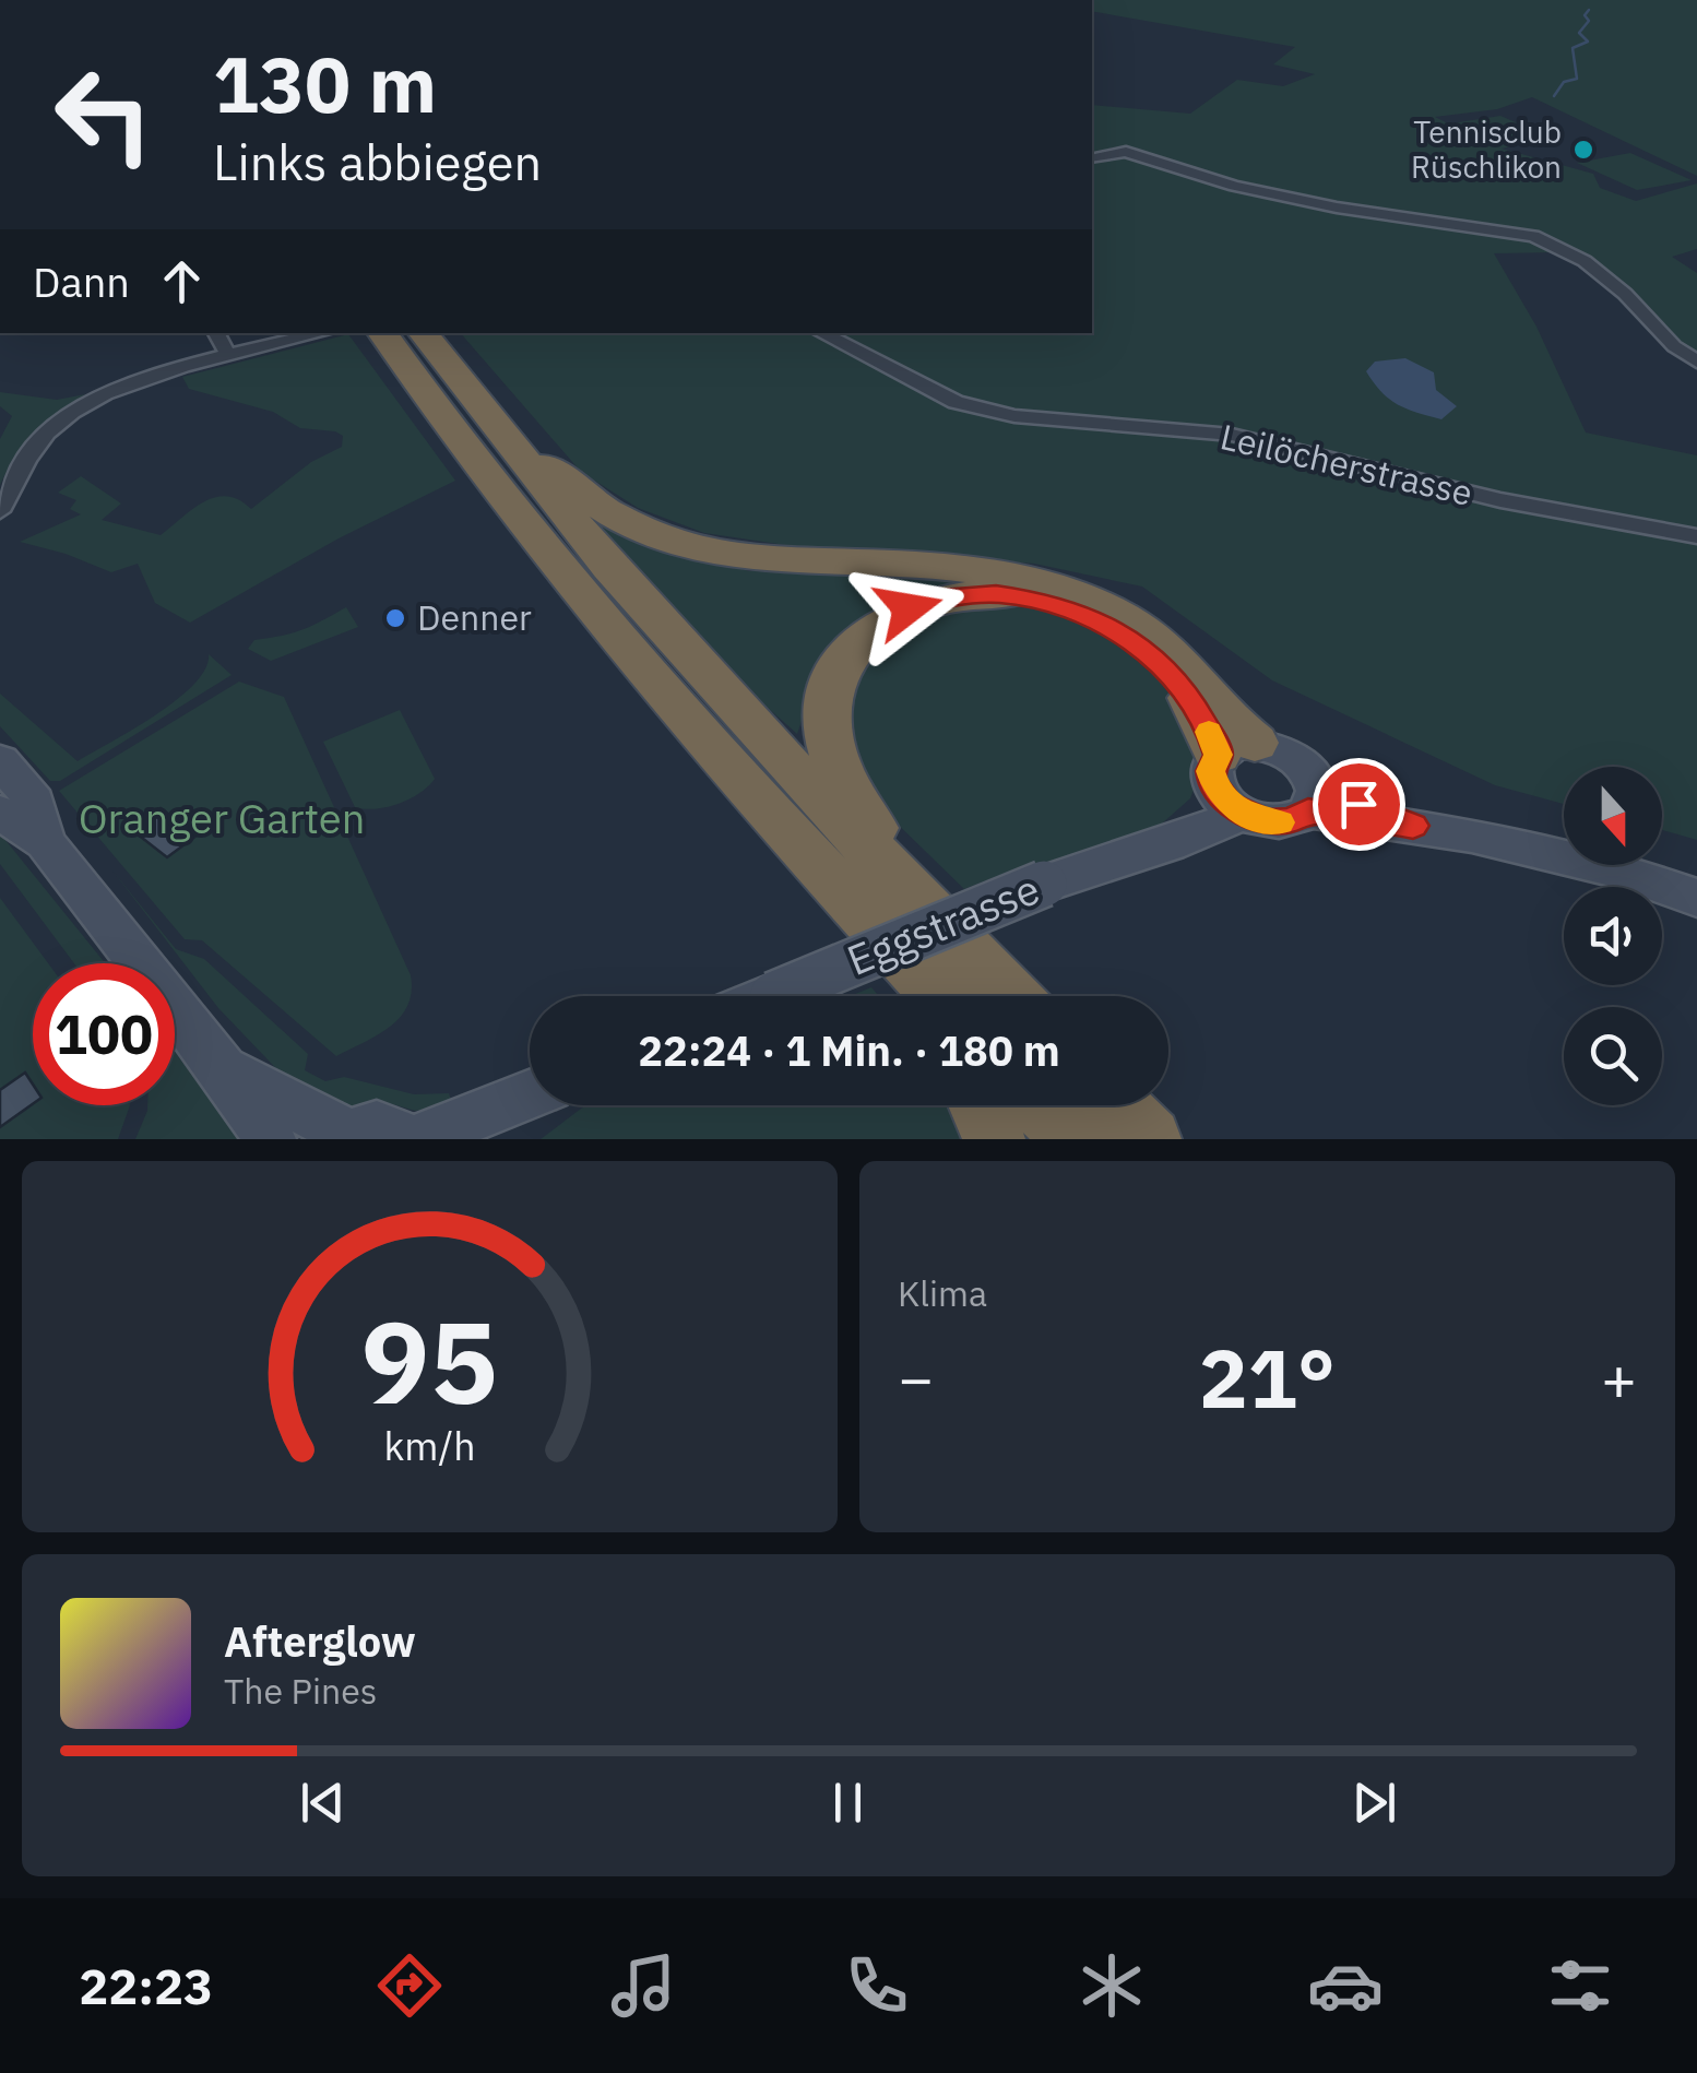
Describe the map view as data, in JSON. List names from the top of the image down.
{
  "streets": {
    "main road": ["Eggstrasse"],
    "street": ["Leilöcherstrasse"]
  },
  "parks": ["Oranger Garten"],
  "places": ["Tennisclub Rüschlikon", "Denner"],
  "north": "bottom",
  "page": {
    "turn": ["130 m", "Links abbiegen"],
    "then": "Dann",
    "limit": "100",
    "trip": "22:24 · 1 Min. · 180 m",
    "tile": "Klima",
    "heat": ["−", "21°", "+"],
    "song": ["Afterglow", "The Pines"],
    "tabs": "22:23",
    "gauge": ["95", "km/h"]
  }
}
